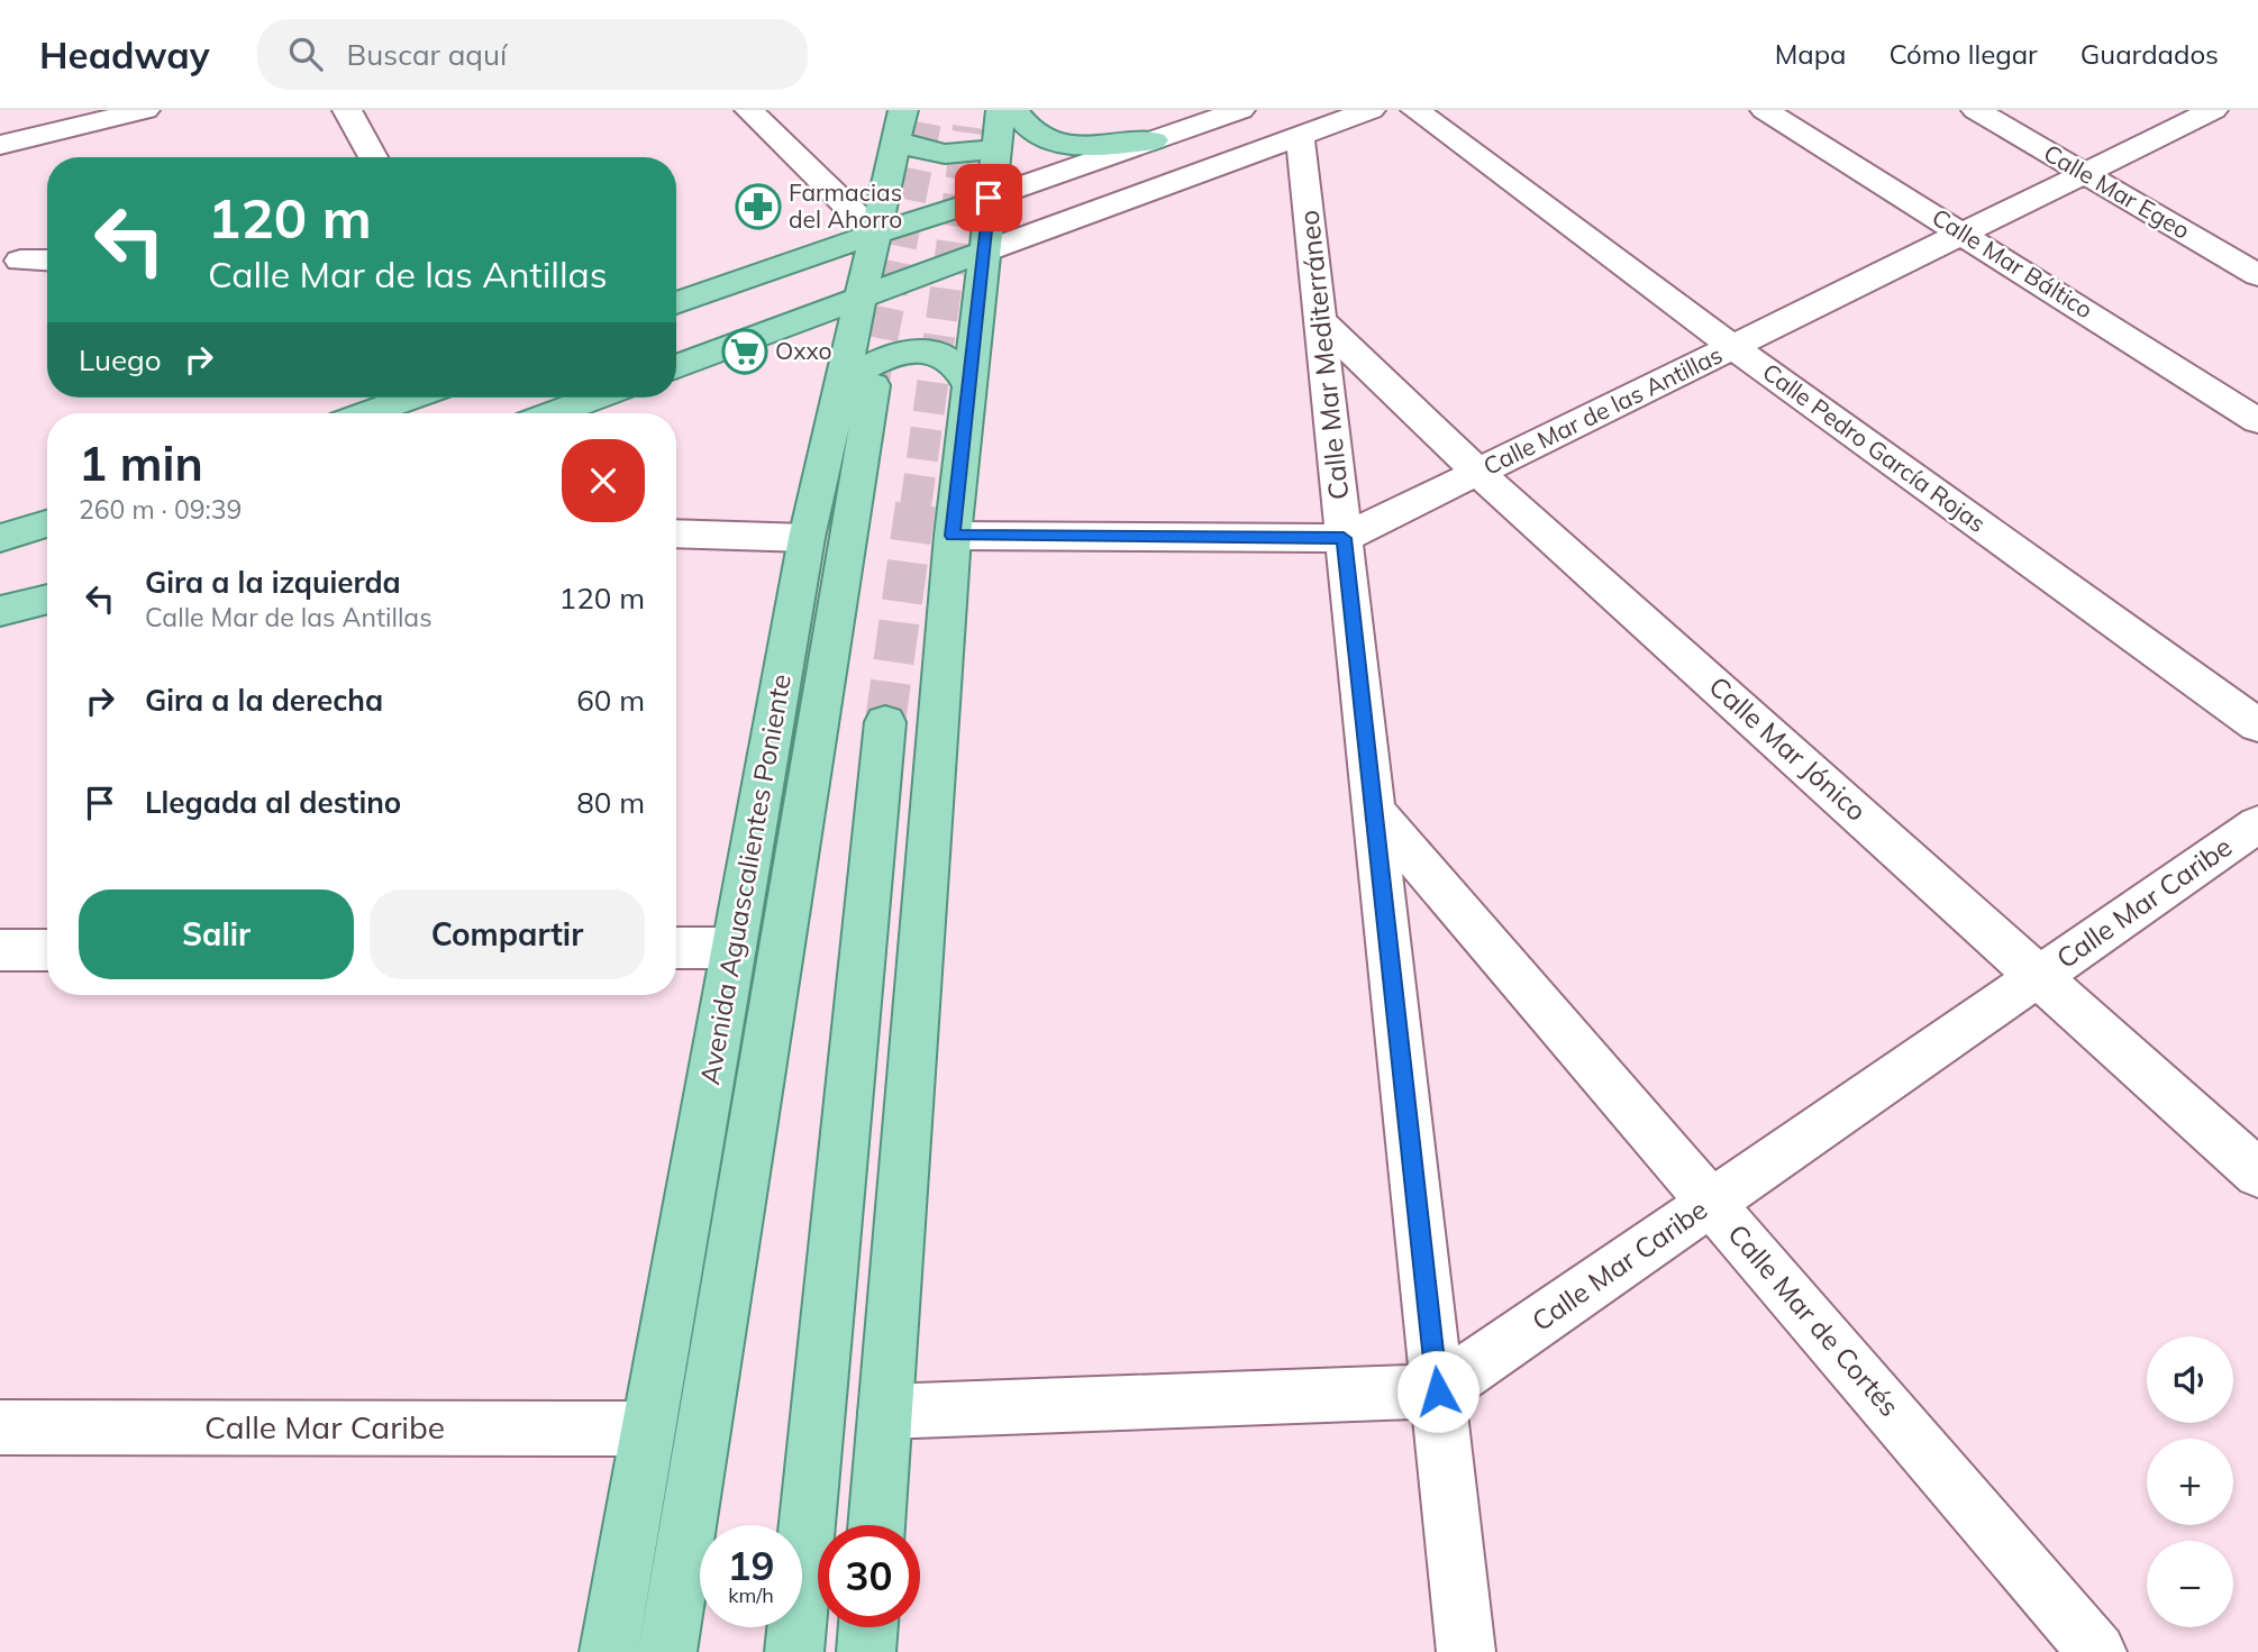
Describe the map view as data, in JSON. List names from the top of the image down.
{
  "streets": {
    "main road": ["Avenida Aguascalientes Poniente"],
    "street": [
      "Calle Mar Egeo",
      "Calle Mar Báltico",
      "Calle Mar Mediterráneo",
      "Calle Mar de las Antillas",
      "Calle Pedro García Rojas",
      "Calle Mar Jónico",
      "Calle Mar Caribe",
      "Calle Mar de Cortés"
    ]
  },
  "crossings": [
    ["Calle Mar Egeo", "Calle Mar de las Antillas"],
    ["Calle Mar Báltico", "Calle Mar de las Antillas"],
    ["Calle Mar Mediterráneo", "Calle Mar de las Antillas"],
    ["Calle Mar Mediterráneo", "Calle Mar Jónico"],
    ["Calle Mar Mediterráneo", "Calle Mar Caribe"],
    ["Calle Mar Mediterráneo", "Calle Mar de Cortés"],
    ["Calle Mar de las Antillas", "Calle Pedro García Rojas"],
    ["Calle Mar de las Antillas", "Calle Mar Jónico"],
    ["Calle Mar Jónico", "Calle Mar Caribe"],
    ["Avenida Aguascalientes Poniente", "Calle Mar Caribe"],
    ["Calle Mar Caribe", "Calle Mar de Cortés"]
  ],
  "places": {
    "pharmacy": ["Farmacias del Ahorro"],
    "supermarket": ["Oxxo"]
  },
  "page": {
    "header": "Headway",
    "search": "Buscar aquí",
    "nav": ["Mapa", "Cómo llegar", "Guardados"],
    "turn": ["120 m", "Calle Mar de las Antillas"],
    "then": "Luego",
    "heading": ["1 min", "260 m · 09:39"],
    "list": [
      {
        "name": "Gira a la izquierda",
        "note": "Calle Mar de las Antillas",
        "value": "120 m"
      },
      {
        "name": "Gira a la derecha",
        "value": "60 m"
      },
      {
        "name": "Llegada al destino",
        "value": "80 m"
      }
    ],
    "buttons": ["Salir", "Compartir"],
    "map_buttons": ["+", "−"],
    "speed": "19 km/h",
    "limit": "30"
  }
}
